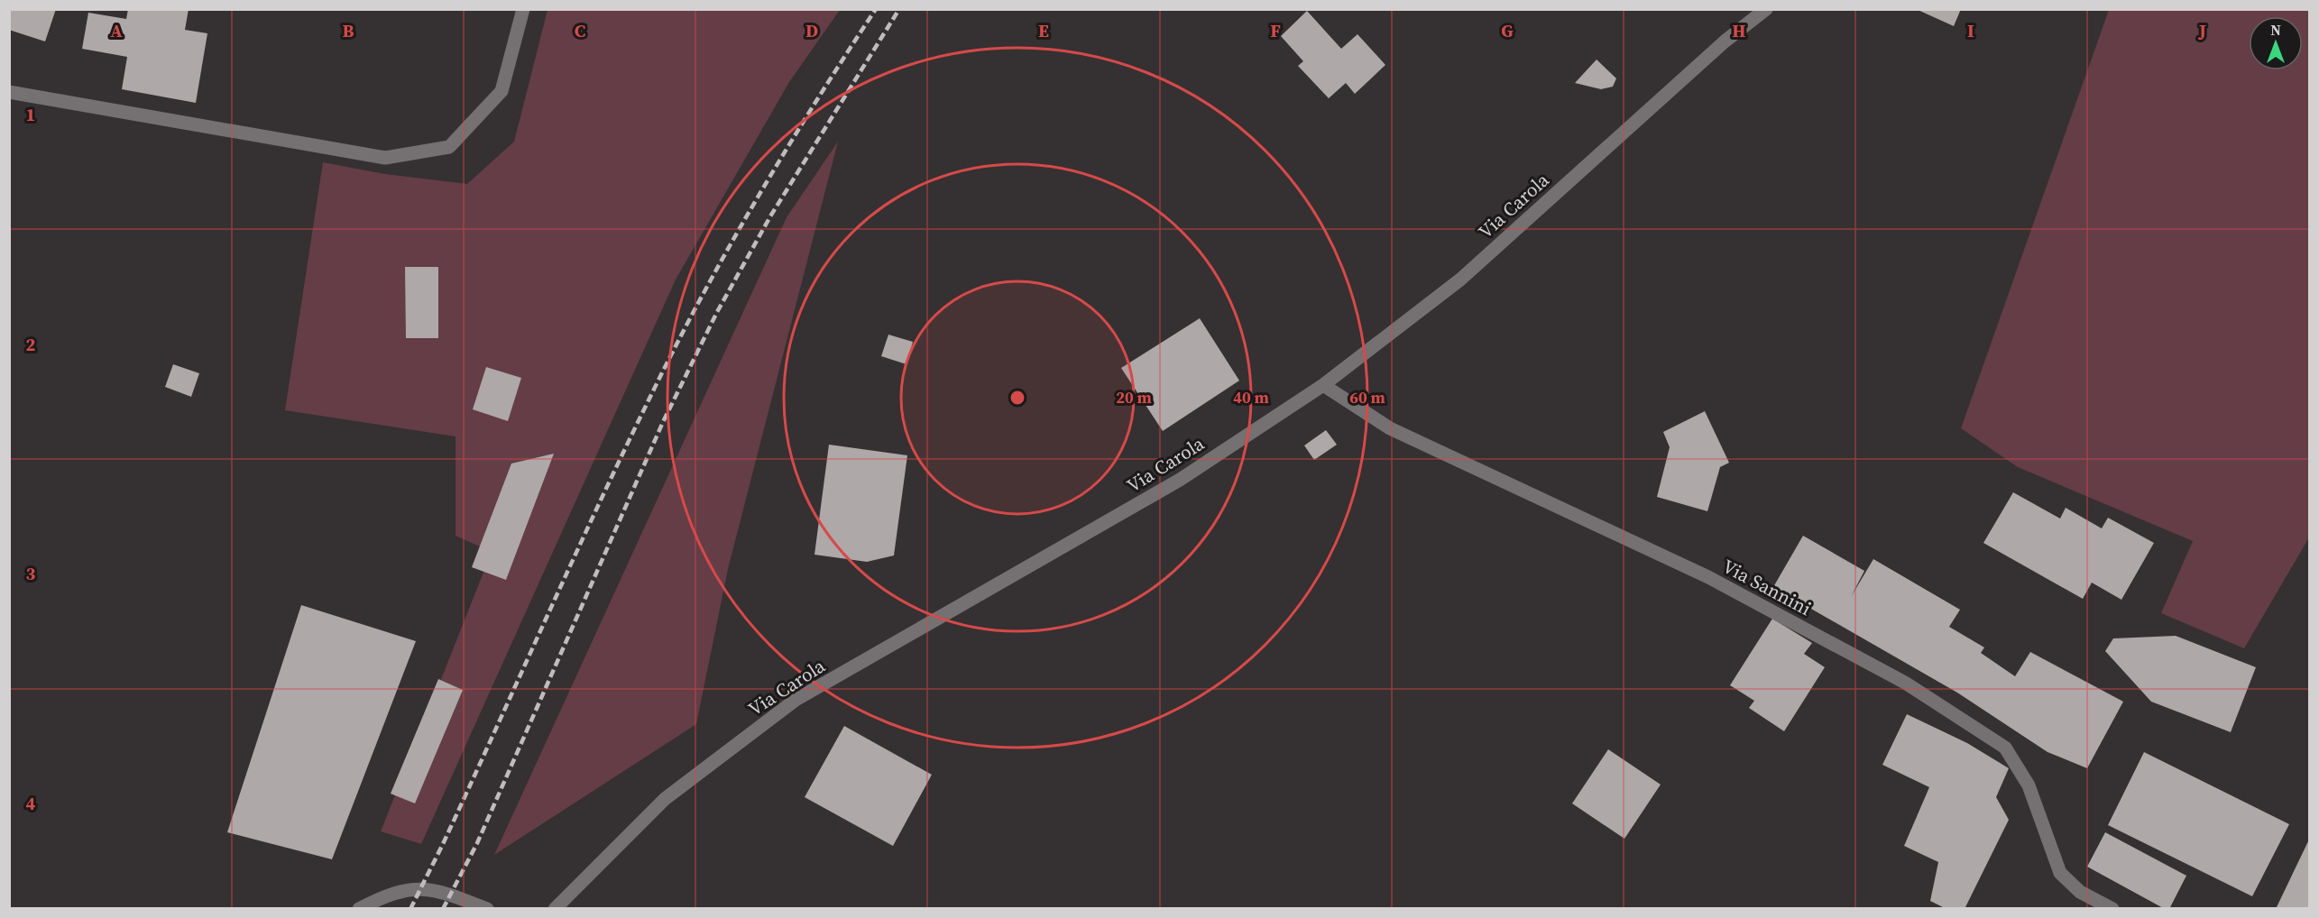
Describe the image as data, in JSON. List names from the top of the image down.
{
  "streets": {
    "street": ["Via Carola", "Via Sannini"]
  },
  "crossings": [
    ["Via Carola", "Via Sannini"]
  ],
  "north": "top",
  "grid": {
    "columns": [
      "A",
      "B",
      "C",
      "D",
      "E",
      "F",
      "G",
      "H",
      "I",
      "J"
    ],
    "rows": [
      "1",
      "2",
      "3",
      "4"
    ]
  },
  "rings": ["20 m", "40 m", "60 m"]
}
